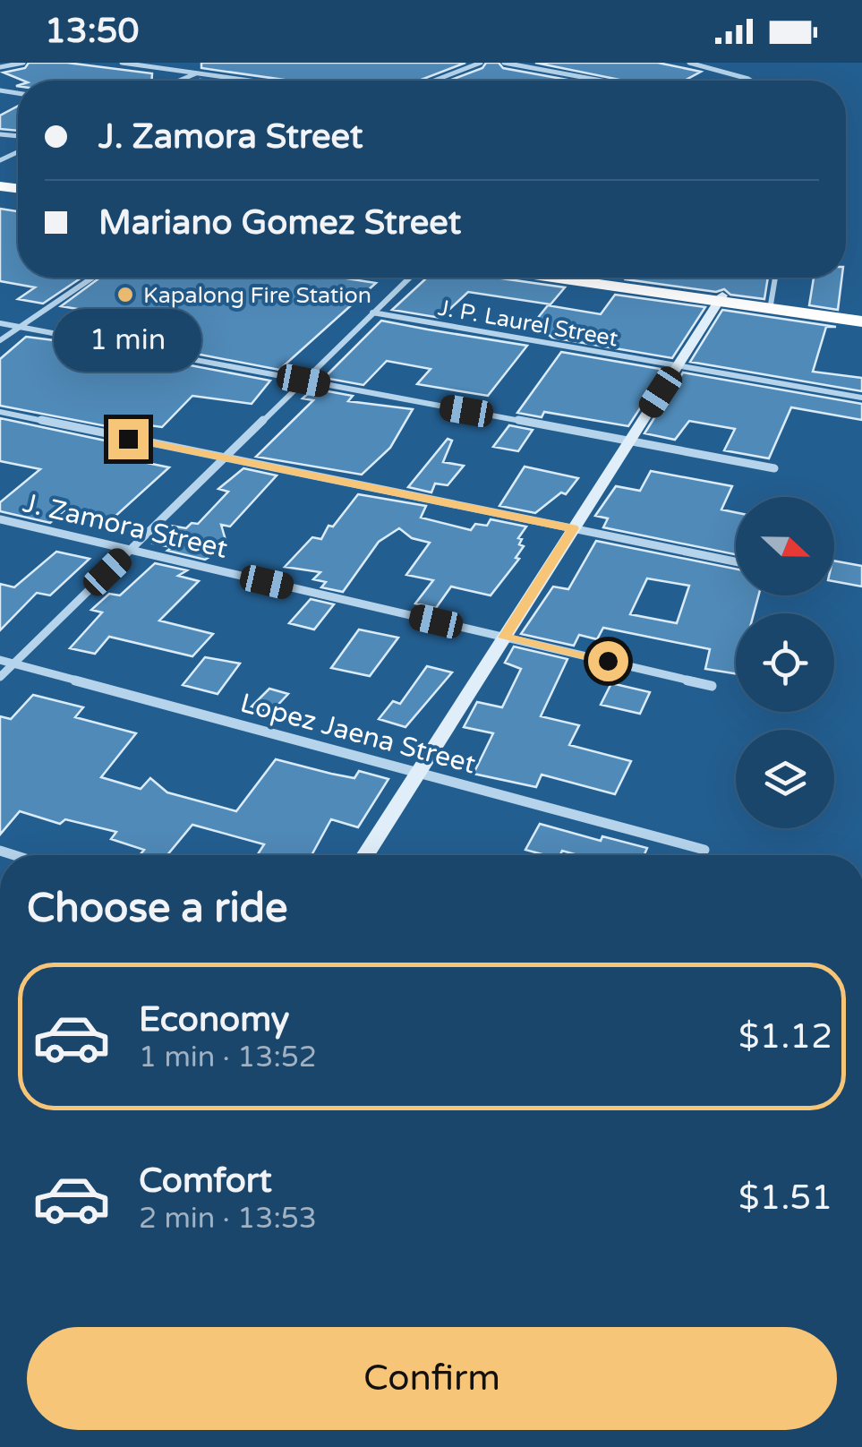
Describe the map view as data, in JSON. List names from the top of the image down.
{
  "streets": {
    "street": ["J. P. Laurel Street", "J. Zamora Street", "Lopez Jaena Street"]
  },
  "places": ["Kapalong Fire Station"],
  "north": "right",
  "page": {
    "status": "13:50",
    "banner": ["J. Zamora Street", "Mariano Gomez Street"],
    "bubble": "1 min",
    "heading": "Choose a ride",
    "list": [
      {
        "name": "Economy",
        "note": "1 min · 13:52",
        "value": "$1.12"
      },
      {
        "name": "Comfort",
        "note": "2 min · 13:53",
        "value": "$1.51"
      }
    ],
    "buttons": "Confirm"
  }
}
